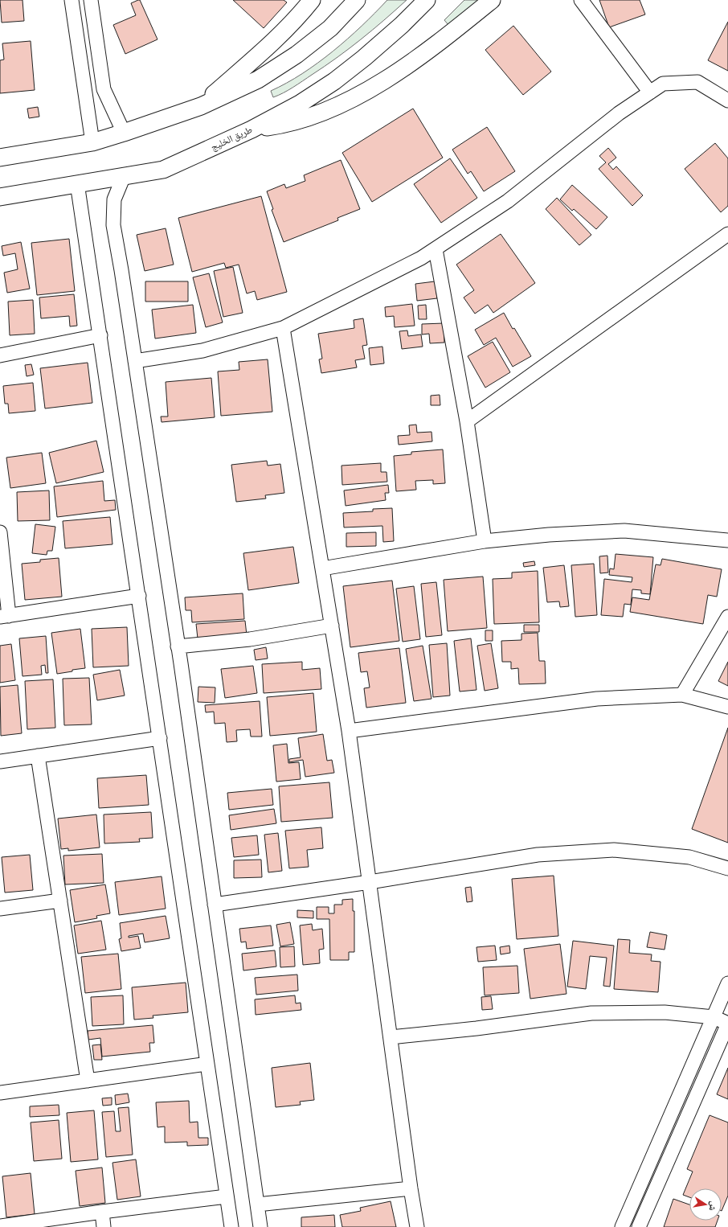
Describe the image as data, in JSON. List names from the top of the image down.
{
  "streets": {
    "main road": ["طريق الخليج"]
  },
  "north": "right"
}
